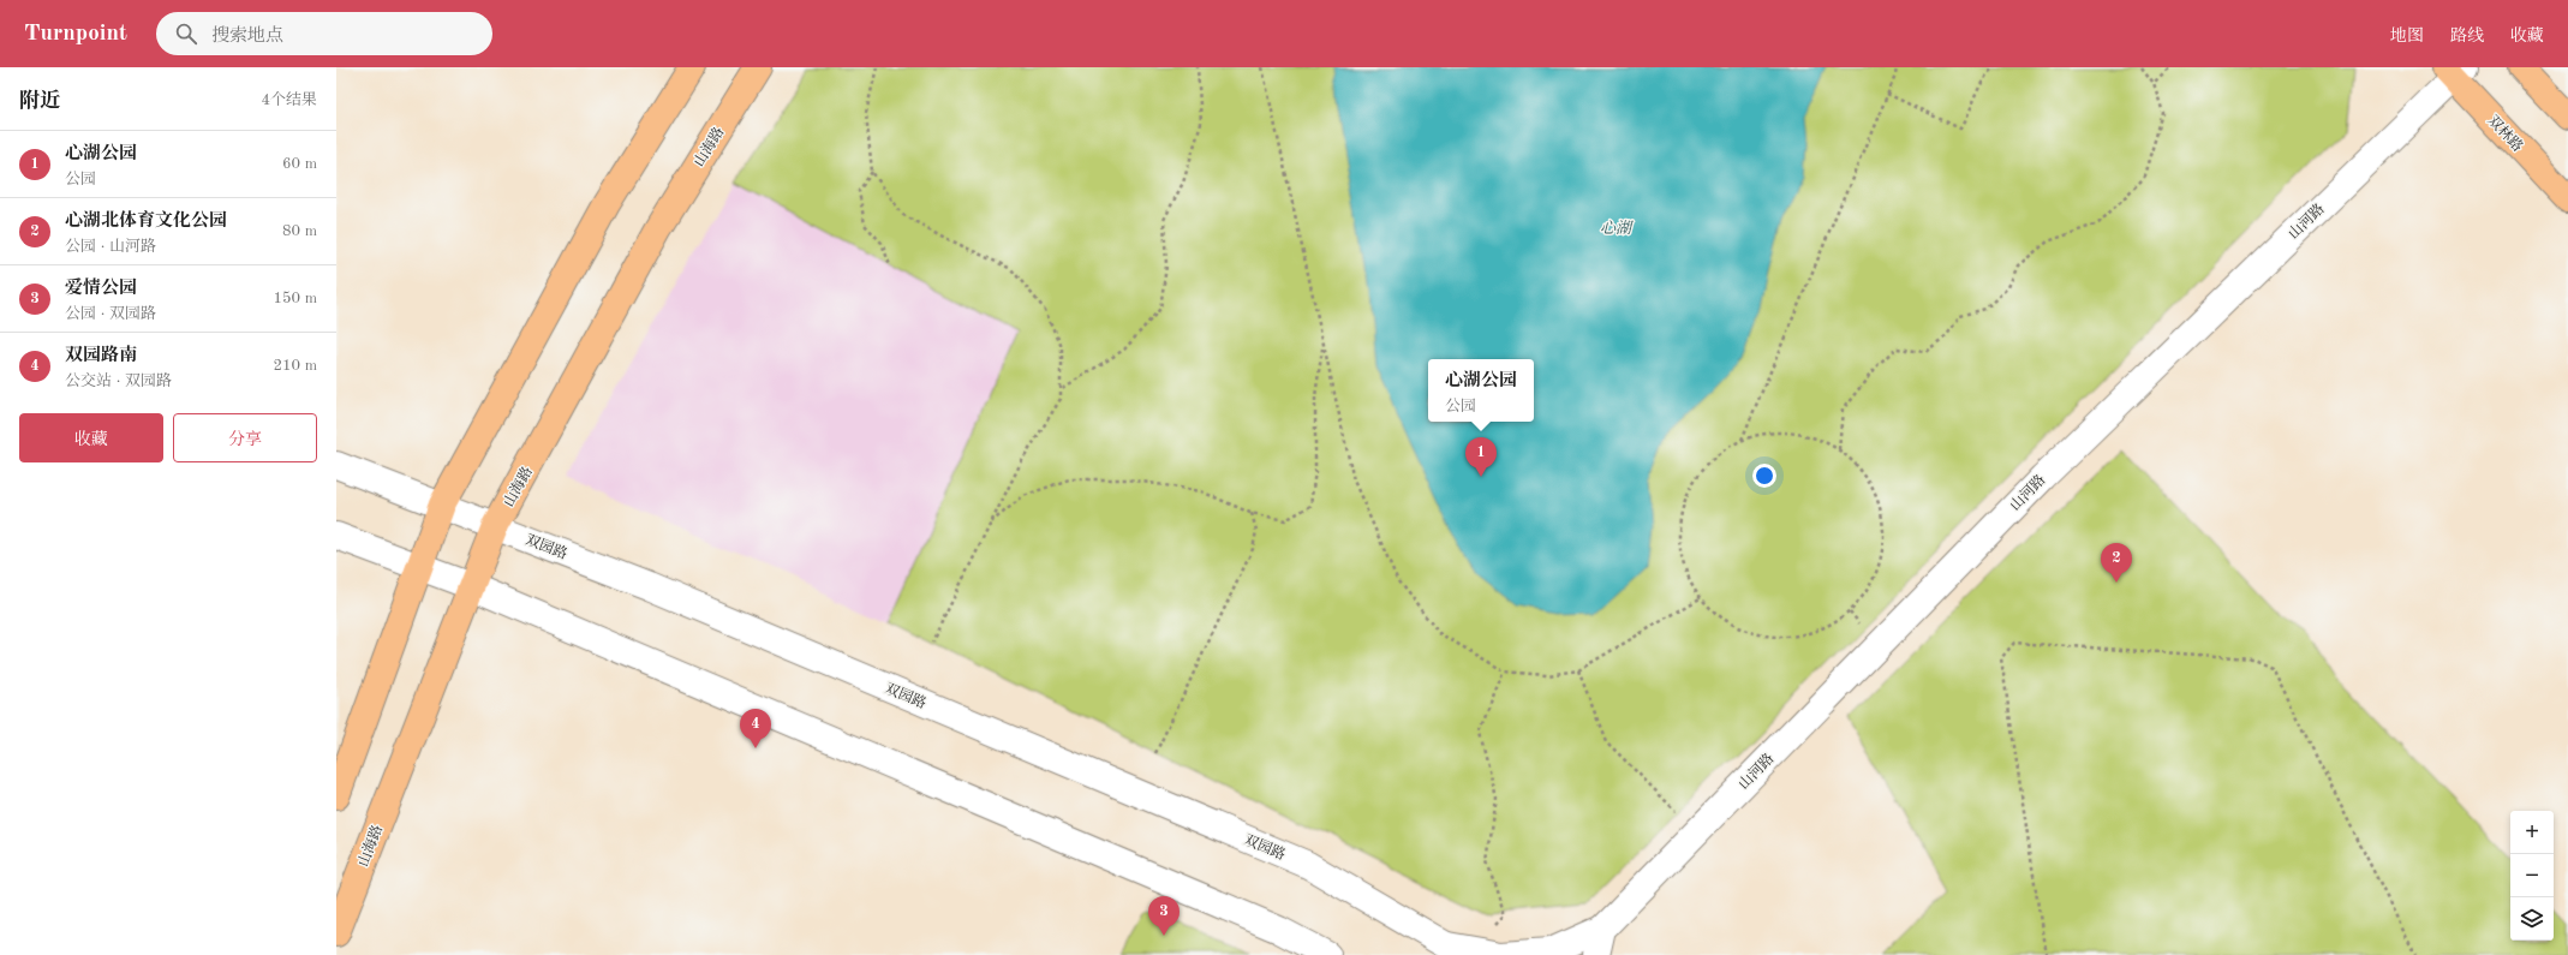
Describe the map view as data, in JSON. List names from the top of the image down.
{
  "streets": {
    "main road": ["双林路", "山海路"],
    "street": ["山河路", "双园路"]
  },
  "crossings": [
    ["双林路", "山河路"],
    ["山海路", "双园路"],
    ["山河路", "双园路"]
  ],
  "water": ["心湖"],
  "page": {
    "header": "Turnpoint",
    "search": "搜索地点",
    "nav": ["地图", "路线", "收藏"],
    "heading": ["附近", "4个结果"],
    "list": [
      {
        "mark": "1",
        "name": "心湖公园",
        "note": "公园",
        "value": "60 m"
      },
      {
        "mark": "2",
        "name": "心湖北体育文化公园",
        "note": "公园 · 山河路",
        "value": "80 m"
      },
      {
        "mark": "3",
        "name": "爱情公园",
        "note": "公园 · 双园路",
        "value": "150 m"
      },
      {
        "mark": "4",
        "name": "双园路南",
        "note": "公交站 · 双园路",
        "value": "210 m"
      }
    ],
    "popup": ["心湖公园", "公园"],
    "buttons": ["收藏", "分享"],
    "pins": [
      "1",
      "2",
      "4",
      "3"
    ],
    "map_buttons": ["+", "−"]
  }
}
